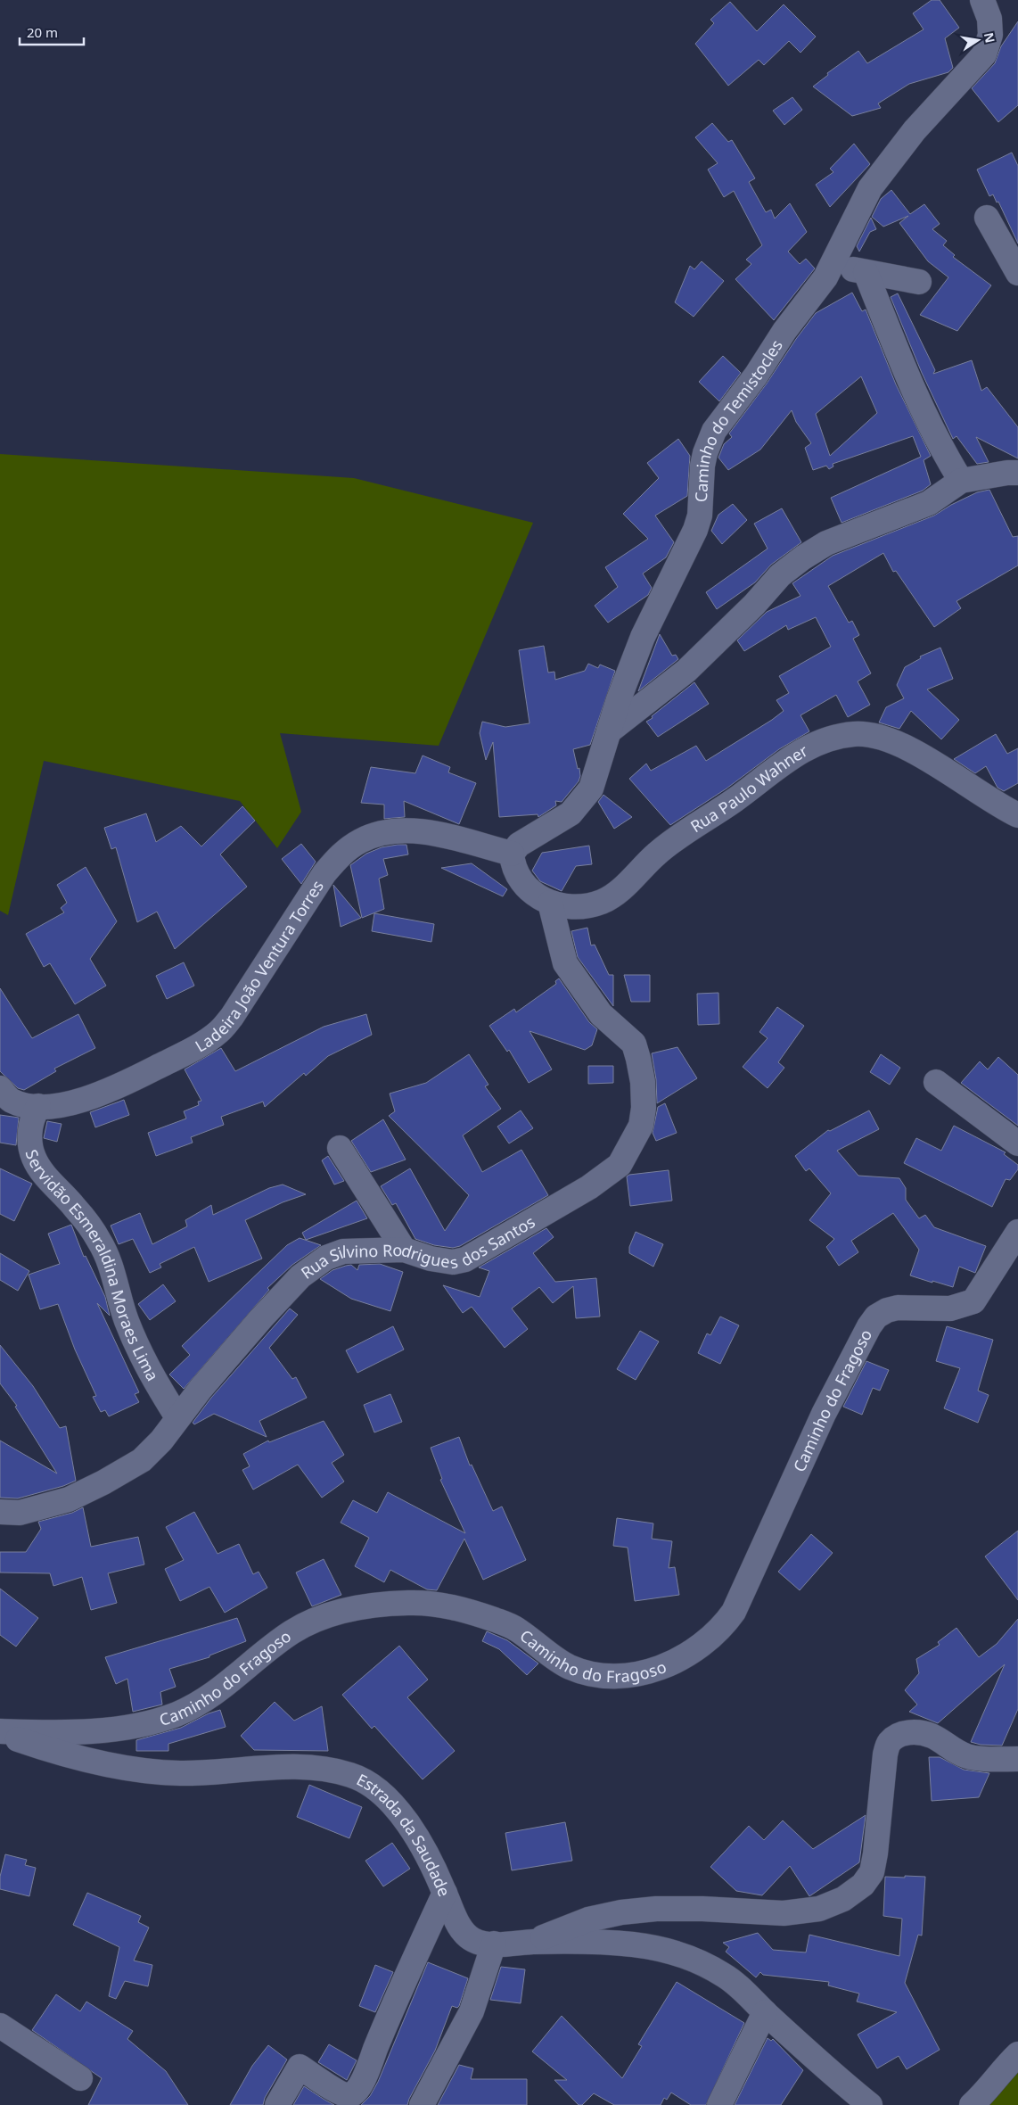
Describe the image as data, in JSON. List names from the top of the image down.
{
  "streets": {
    "street": [
      "Caminho do Temistocles",
      "Rua Paulo Wahner",
      "Ladeira João Ventura Torres",
      "Rua Silvino Rodrigues dos Santos",
      "Servidão Esmeraldina Moraes Lima",
      "Caminho do Fragoso",
      "Estrada da Saudade"
    ]
  },
  "crossings": [
    ["Caminho do Temistocles", "Rua Paulo Wahner"],
    ["Caminho do Temistocles", "Ladeira João Ventura Torres"],
    ["Rua Paulo Wahner", "Ladeira João Ventura Torres"],
    ["Rua Paulo Wahner", "Rua Silvino Rodrigues dos Santos"],
    ["Ladeira João Ventura Torres", "Servidão Esmeraldina Moraes Lima"],
    ["Rua Silvino Rodrigues dos Santos", "Servidão Esmeraldina Moraes Lima"],
    ["Caminho do Fragoso", "Estrada da Saudade"]
  ],
  "scale_bar": "20 m",
  "north": "right"
}
